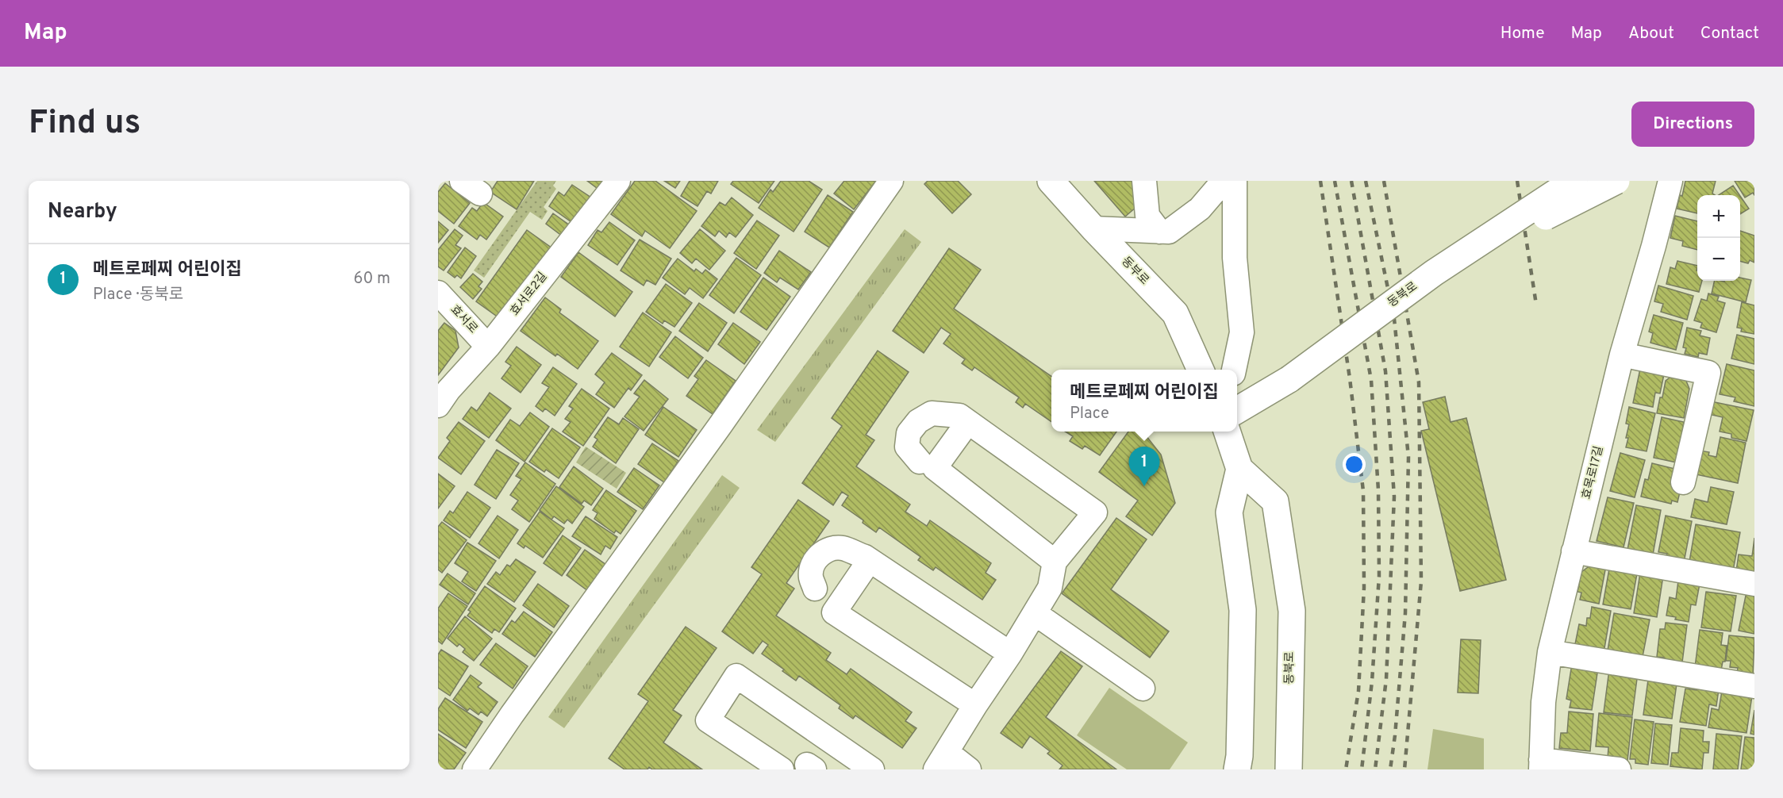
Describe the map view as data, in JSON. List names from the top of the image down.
{
  "streets": {
    "main road": ["동부로", "동북로"],
    "street": ["효서로2길", "효서로", "효목로17길"]
  },
  "crossings": [
    ["효서로2길", "효서로"]
  ],
  "page": {
    "header": "Map",
    "nav": [
      "Home",
      "Map",
      "About",
      "Contact"
    ],
    "buttons": "Directions",
    "title": "Find us",
    "heading": "Nearby",
    "map_buttons": ["+", "−"],
    "list": [
      {
        "mark": "1",
        "name": "메트로페찌 어린이집",
        "note": "Place · 동북로",
        "value": "60 m"
      }
    ],
    "popup": ["메트로페찌 어린이집", "Place"],
    "pins": "1"
  }
}
